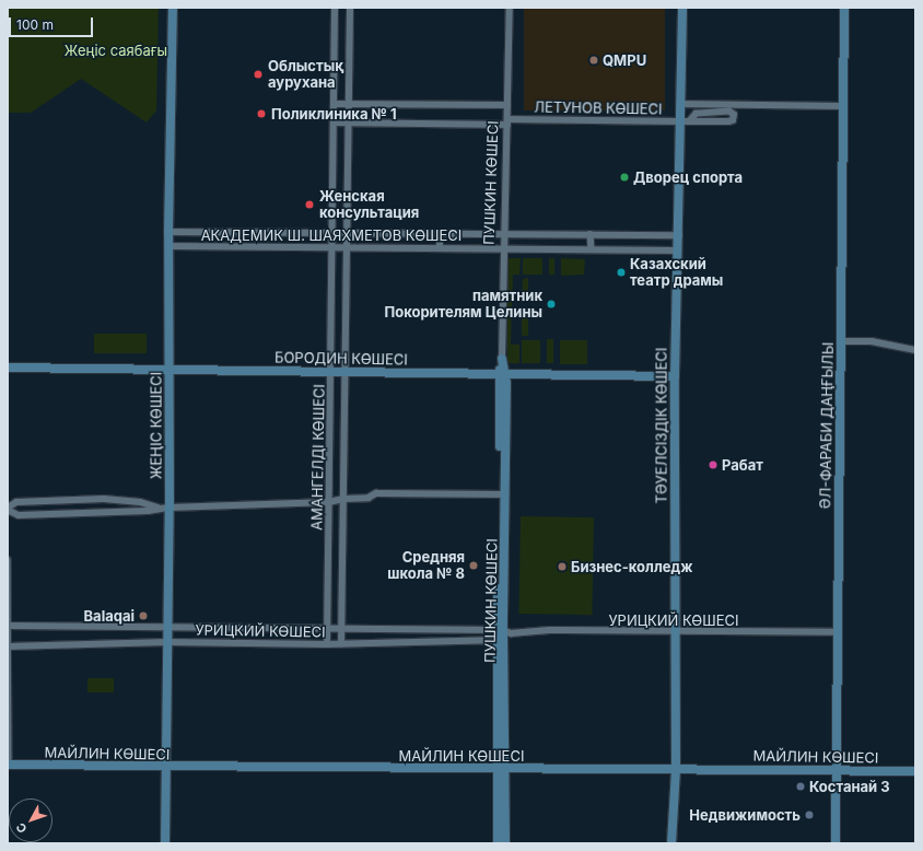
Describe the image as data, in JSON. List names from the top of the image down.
{
  "streets": {
    "main road": [
      "ПУШКИН КӨШЕСІ",
      "БОРОДИН КӨШЕСІ",
      "ЖЕҢІС КӨШЕСІ",
      "ТӘУЕЛСІЗДІК КӨШЕСІ",
      "ӘЛ-ФАРАБИ ДАҢҒЫЛЫ",
      "МАЙЛИН КӨШЕСІ"
    ],
    "street": [
      "ЛЕТУНОВ КӨШЕСІ",
      "АКАДЕМИК Ш. ШАЯХМЕТОВ КӨШЕСІ",
      "АМАНГЕЛДІ КӨШЕСІ",
      "УРИЦКИЙ КӨШЕСІ"
    ]
  },
  "crossings": [
    ["ЛЕТУНОВ КӨШЕСІ", "ПУШКИН КӨШЕСІ"],
    ["ЛЕТУНОВ КӨШЕСІ", "ТӘУЕЛСІЗДІК КӨШЕСІ"],
    ["ЛЕТУНОВ КӨШЕСІ", "АМАНГЕЛДІ КӨШЕСІ"],
    ["ПУШКИН КӨШЕСІ", "АКАДЕМИК Ш. ШАЯХМЕТОВ КӨШЕСІ"],
    ["ПУШКИН КӨШЕСІ", "БОРОДИН КӨШЕСІ"],
    ["ПУШКИН КӨШЕСІ", "УРИЦКИЙ КӨШЕСІ"],
    ["ПУШКИН КӨШЕСІ", "МАЙЛИН КӨШЕСІ"],
    ["АКАДЕМИК Ш. ШАЯХМЕТОВ КӨШЕСІ", "ЖЕҢІС КӨШЕСІ"],
    ["АКАДЕМИК Ш. ШАЯХМЕТОВ КӨШЕСІ", "ТӘУЕЛСІЗДІК КӨШЕСІ"],
    ["АКАДЕМИК Ш. ШАЯХМЕТОВ КӨШЕСІ", "АМАНГЕЛДІ КӨШЕСІ"],
    ["БОРОДИН КӨШЕСІ", "ЖЕҢІС КӨШЕСІ"],
    ["БОРОДИН КӨШЕСІ", "ТӘУЕЛСІЗДІК КӨШЕСІ"],
    ["БОРОДИН КӨШЕСІ", "АМАНГЕЛДІ КӨШЕСІ"],
    ["ЖЕҢІС КӨШЕСІ", "УРИЦКИЙ КӨШЕСІ"],
    ["ЖЕҢІС КӨШЕСІ", "МАЙЛИН КӨШЕСІ"],
    ["ТӘУЕЛСІЗДІК КӨШЕСІ", "УРИЦКИЙ КӨШЕСІ"],
    ["ТӘУЕЛСІЗДІК КӨШЕСІ", "МАЙЛИН КӨШЕСІ"],
    ["ӘЛ-ФАРАБИ ДАҢҒЫЛЫ", "УРИЦКИЙ КӨШЕСІ"],
    ["ӘЛ-ФАРАБИ ДАҢҒЫЛЫ", "МАЙЛИН КӨШЕСІ"],
    ["АМАНГЕЛДІ КӨШЕСІ", "УРИЦКИЙ КӨШЕСІ"]
  ],
  "parks": ["Жеңіс саябағы"],
  "places": [
    "QMPU",
    "Облыстық аурухана",
    "Поликлиника № 1",
    "Дворец спорта",
    "Женская консультация",
    "Казахский театр драмы",
    "памятник Покорителям Целины",
    "Рабат",
    "Средняя школа № 8",
    "Бизнес-колледж",
    "Balaqai",
    "Костанай 3",
    "Недвижимость"
  ],
  "scale_bar": "100 m",
  "north": "bottom left"
}
